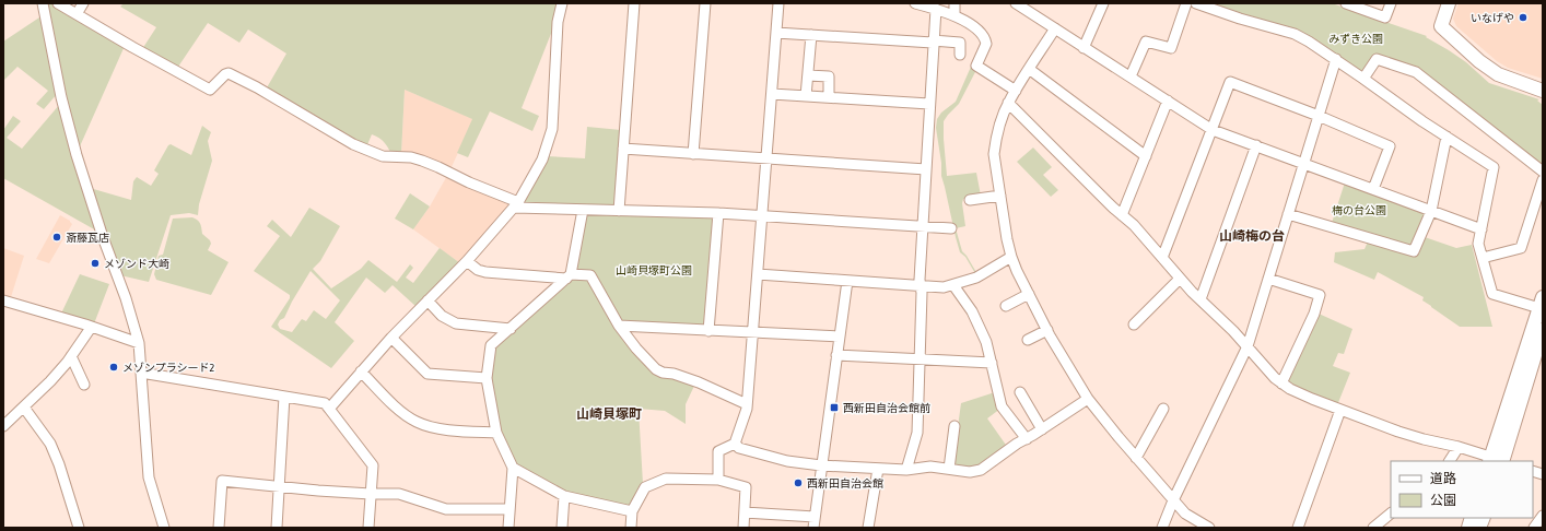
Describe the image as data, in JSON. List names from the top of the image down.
{
  "districts": ["山崎梅の台", "山崎貝塚町"],
  "parks": ["みずき公園", "梅の台公園", "山崎貝塚町公園"],
  "places": {
    "other": [
      "いなげや",
      "斎藤瓦店",
      "メゾンド大崎",
      "メゾンプラシード2",
      "西新田自治会館"
    ],
    "transit": ["西新田自治会館前"]
  },
  "legend": ["道路", "公園"]
}
